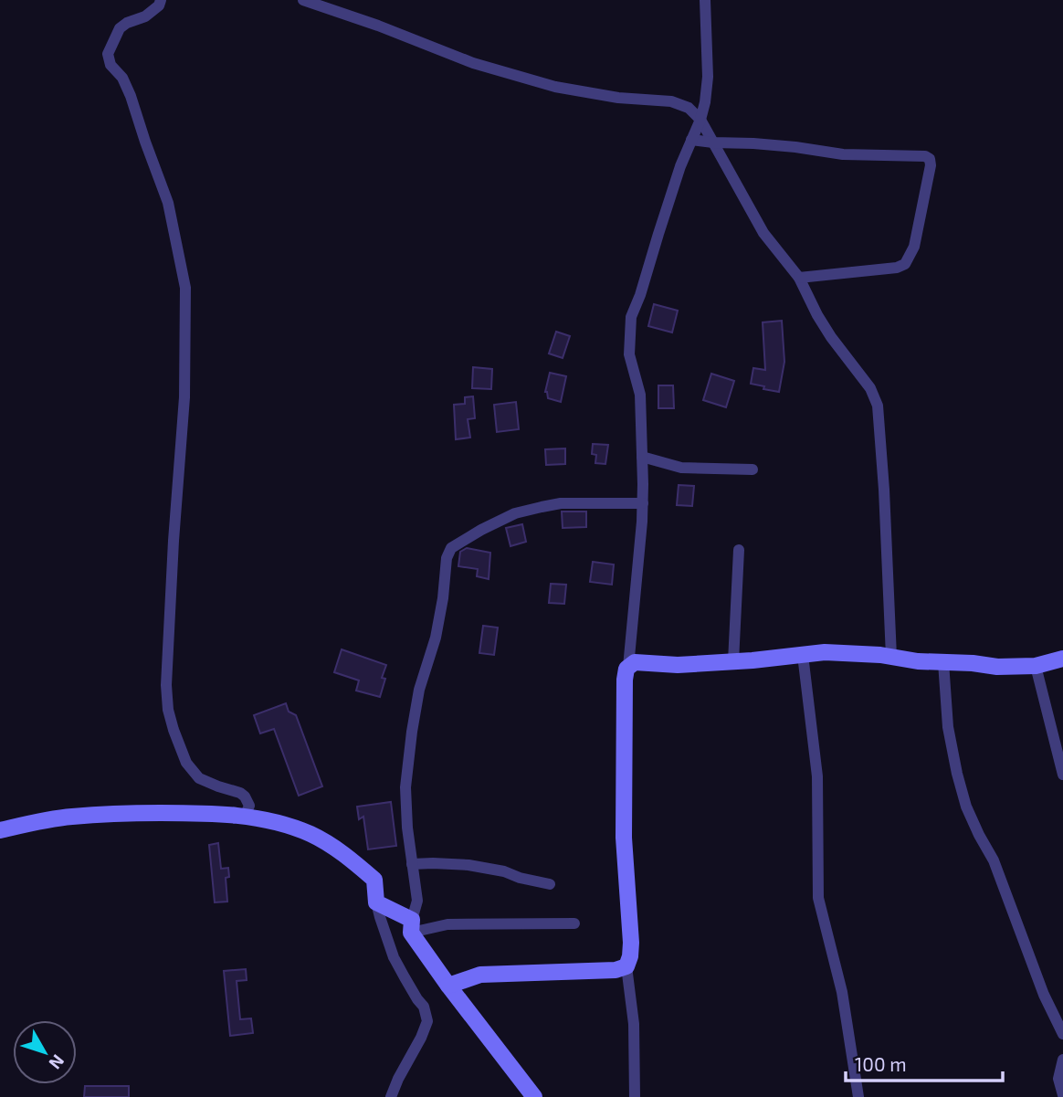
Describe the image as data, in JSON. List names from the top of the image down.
{
  "scale_bar": "100 m",
  "north": "bottom right"
}
